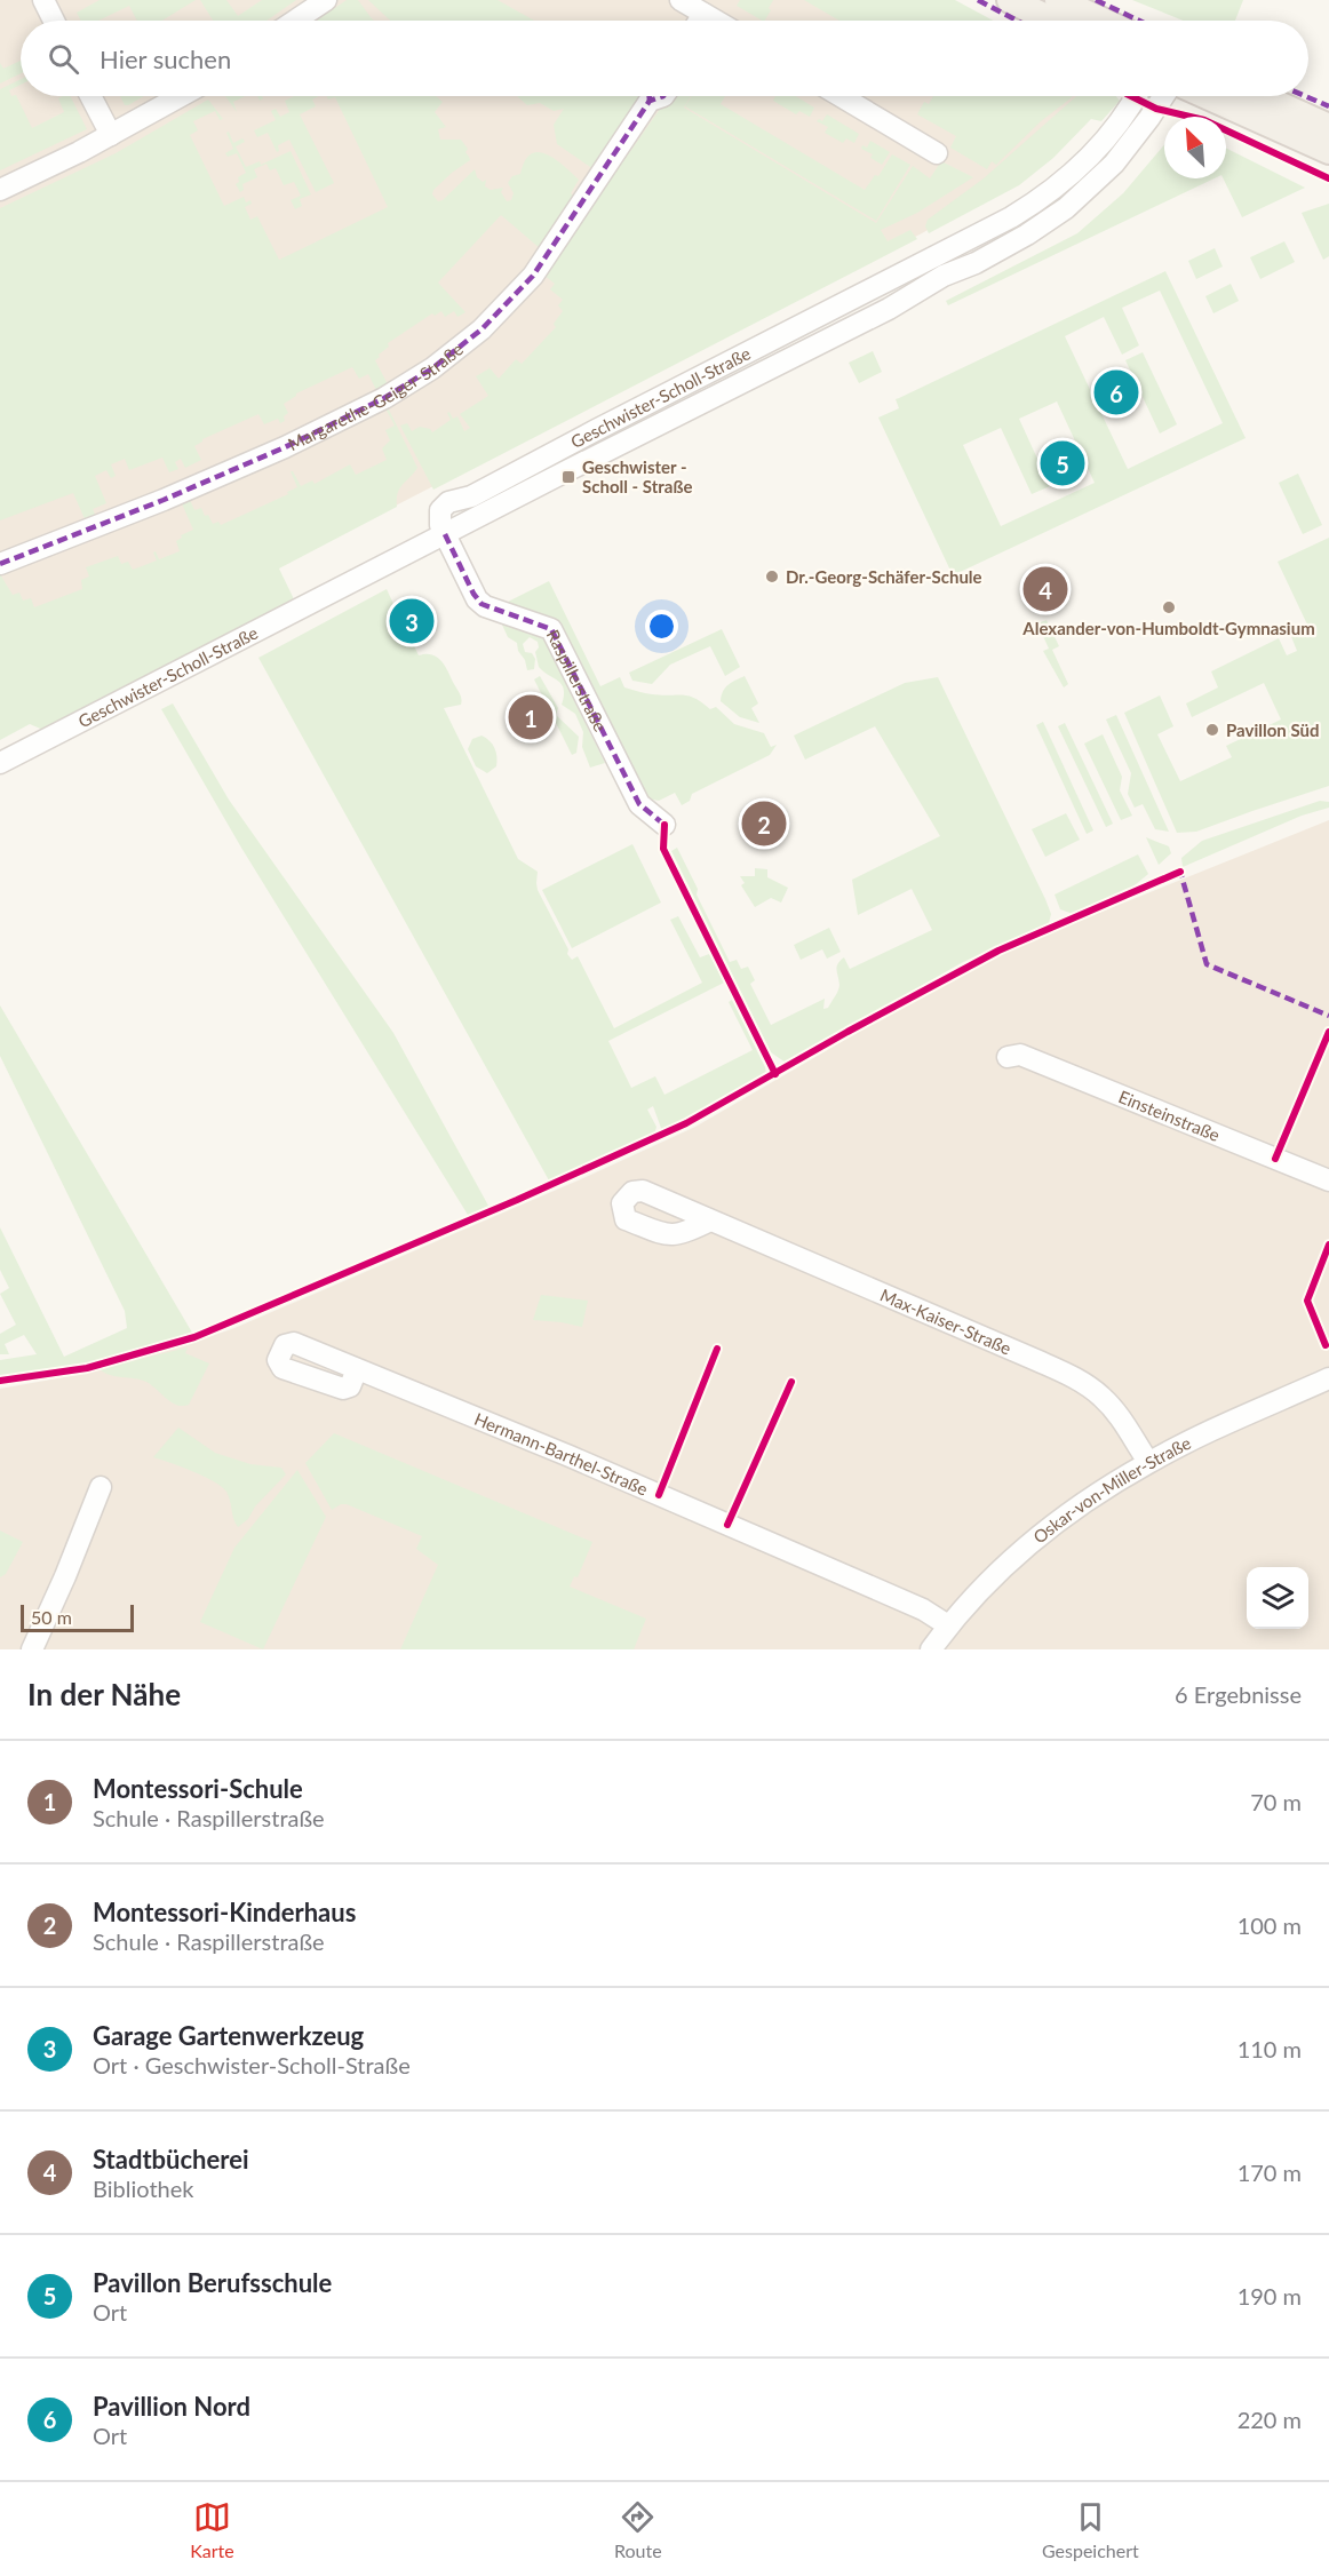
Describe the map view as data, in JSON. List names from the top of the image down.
{
  "streets": {
    "street": [
      "Margarethe-Geiger-Straße",
      "Geschwister-Scholl-Straße",
      "Raspillerstraße",
      "Einsteinstraße",
      "Max-Kaiser-Straße",
      "Hermann-Barthel-Straße",
      "Oskar-von-Miller-Straße"
    ]
  },
  "crossings": [
    ["Geschwister-Scholl-Straße", "Raspillerstraße"],
    ["Max-Kaiser-Straße", "Oskar-von-Miller-Straße"],
    ["Hermann-Barthel-Straße", "Oskar-von-Miller-Straße"]
  ],
  "places": {
    "transit": ["Geschwister - Scholl - Straße"],
    "other": ["Dr.-Georg-Schäfer-Schule", "Alexander-von-Humboldt-Gymnasium", "Pavillon Süd"]
  },
  "scale_bar": "50 m",
  "north": "top left",
  "page": {
    "search": "Hier suchen",
    "pins": [
      "6",
      "5",
      "4",
      "3",
      "1",
      "2"
    ],
    "scale": "50 m",
    "heading": ["In der Nähe", "6 Ergebnisse"],
    "list": [
      {
        "mark": "1",
        "name": "Montessori-Schule",
        "note": "Schule · Raspillerstraße",
        "value": "70 m"
      },
      {
        "mark": "2",
        "name": "Montessori-Kinderhaus",
        "note": "Schule · Raspillerstraße",
        "value": "100 m"
      },
      {
        "mark": "3",
        "name": "Garage Gartenwerkzeug",
        "note": "Ort · Geschwister-Scholl-Straße",
        "value": "110 m"
      },
      {
        "mark": "4",
        "name": "Stadtbücherei",
        "note": "Bibliothek",
        "value": "170 m"
      },
      {
        "mark": "5",
        "name": "Pavillon Berufsschule",
        "note": "Ort",
        "value": "190 m"
      },
      {
        "mark": "6",
        "name": "Pavillion Nord",
        "note": "Ort",
        "value": "220 m"
      }
    ],
    "nav": ["Karte", "Route", "Gespeichert"]
  }
}
